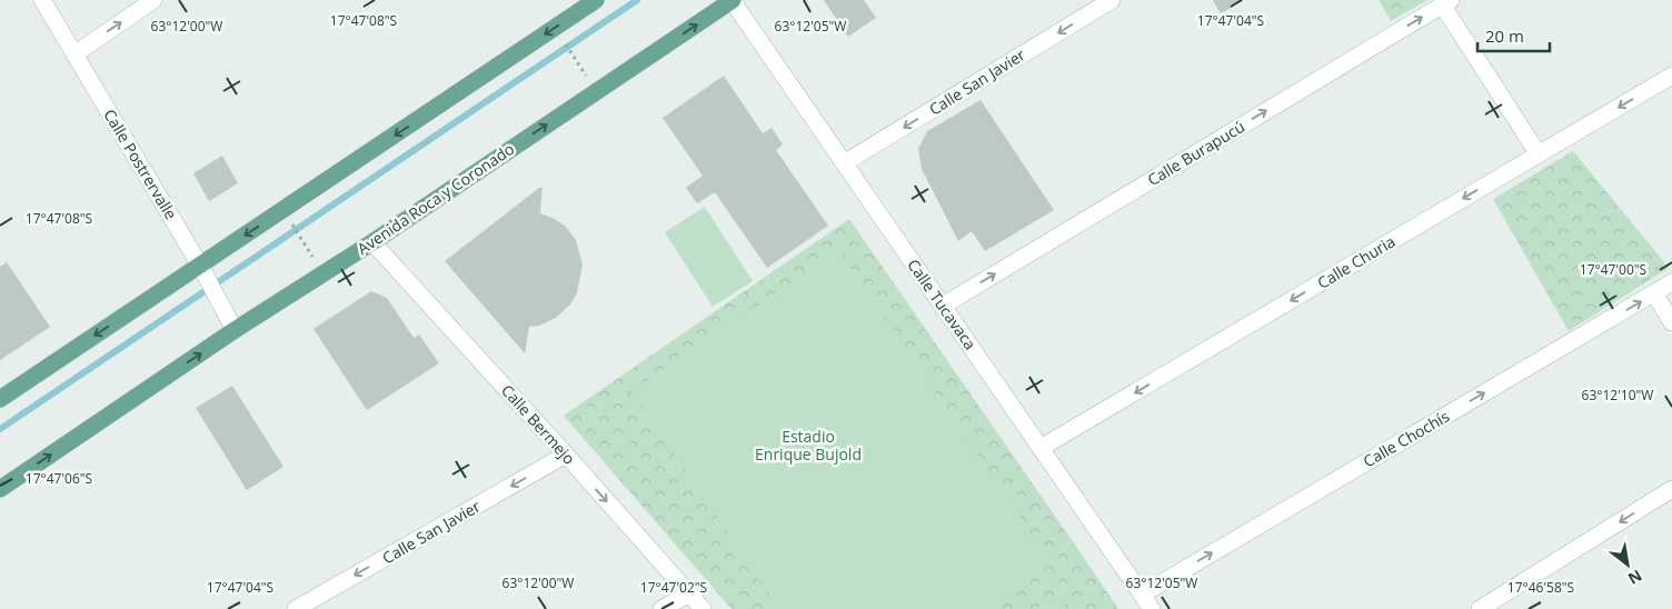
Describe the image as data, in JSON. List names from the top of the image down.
{
  "streets": {
    "main road": ["Avenida Roca y Coronado"],
    "street": [
      "Calle San Javier",
      "Calle Burapucú",
      "Calle Postrervalle",
      "Calle Churia",
      "Calle Tucavaca",
      "Calle Bermejo",
      "Calle Chochís"
    ]
  },
  "crossings": [
    ["Calle San Javier", "Calle Tucavaca"],
    ["Calle San Javier", "Calle Bermejo"],
    ["Calle Burapucú", "Calle Tucavaca"],
    ["Calle Postrervalle", "Avenida Roca y Coronado"],
    ["Avenida Roca y Coronado", "Calle Tucavaca"],
    ["Avenida Roca y Coronado", "Calle Bermejo"],
    ["Calle Churia", "Calle Tucavaca"],
    ["Calle Tucavaca", "Calle Chochís"]
  ],
  "one_way": [
    "Calle San Javier",
    "Calle Burapucú",
    "Calle Churia",
    "Calle Bermejo",
    "Calle Chochís"
  ],
  "parks": ["Estadio Enrique Bujold"],
  "scale_bar": "20 m",
  "north": "bottom right",
  "coordinates": [
    "17°47'08\"S",
    "17°47'04\"S",
    "63°12'00\"W",
    "63°12'05\"W",
    "17°47'00\"S",
    "63°12'10\"W",
    "17°47'06\"S",
    "17°47'02\"S",
    "17°46'58\"S"
  ]
}
